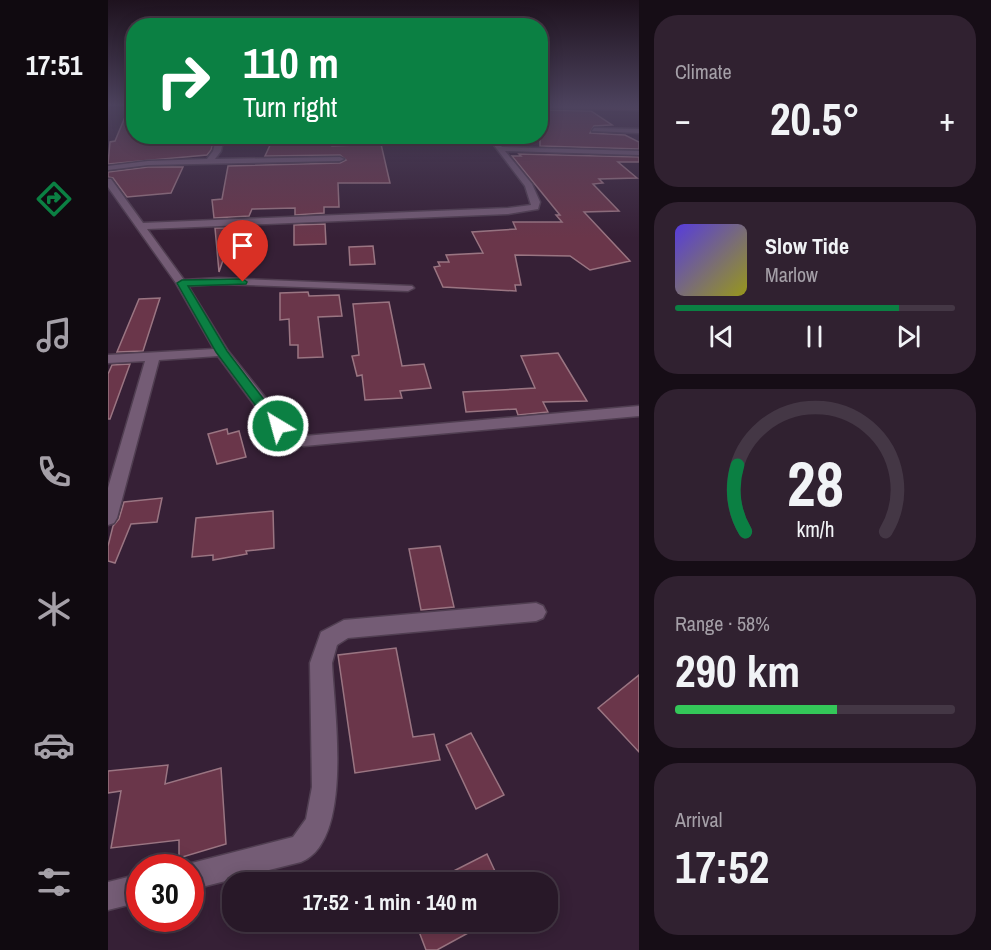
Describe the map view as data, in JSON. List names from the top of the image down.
{
  "page": {
    "tabs": "17:51",
    "tile": [
      "Climate",
      ["Range · 58%", "290 km"],
      ["Arrival", "17:52"]
    ],
    "turn": ["110 m", "Turn right"],
    "heat": ["−", "20.5°", "+"],
    "song": ["Slow Tide", "Marlow"],
    "limit": "30",
    "trip": "17:52 · 1 min · 140 m",
    "gauge": ["28", "km/h"]
  }
}
